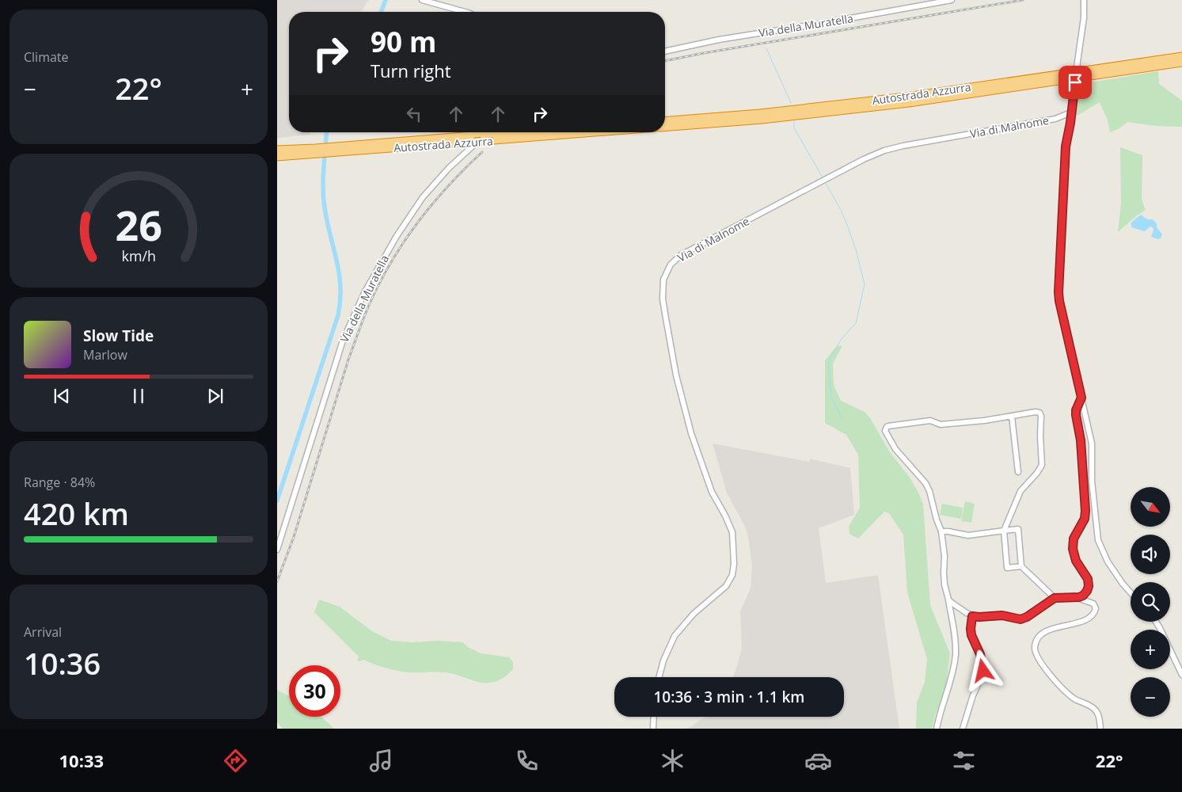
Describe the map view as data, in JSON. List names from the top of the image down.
{
  "streets": {
    "highway": ["Autostrada Azzurra"],
    "street": ["Via della Muratella", "Via di Malnome"]
  },
  "north": "bottom right",
  "page": {
    "tile": [
      "Climate",
      ["Range · 84%", "420 km"],
      ["Arrival", "10:36"]
    ],
    "turn": ["90 m", "Turn right"],
    "heat": ["−", "22°", "+"],
    "song": ["Slow Tide", "Marlow"],
    "map_buttons": ["+", "−"],
    "limit": "30",
    "trip": "10:36 · 3 min · 1.1 km",
    "tabs": ["10:33", "22°"],
    "gauge": ["26", "km/h"]
  }
}
